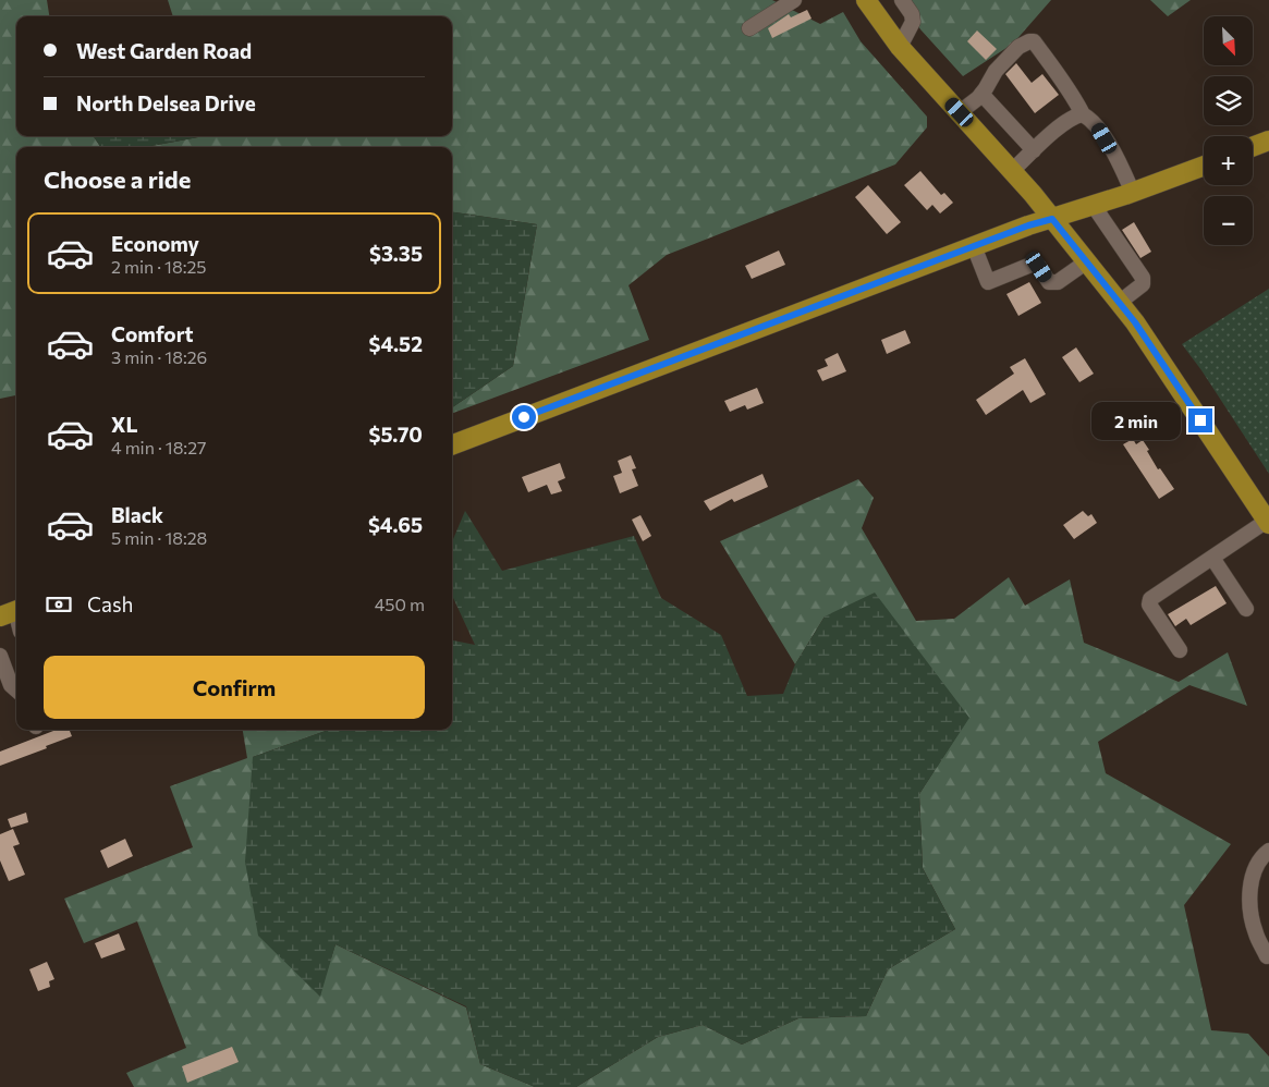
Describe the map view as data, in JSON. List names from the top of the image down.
{
  "north": "bottom right",
  "page": {
    "map_buttons": ["+", "−"],
    "banner": ["West Garden Road", "North Delsea Drive"],
    "heading": "Choose a ride",
    "list": [
      {
        "name": "Economy",
        "note": "2 min · 18:25",
        "value": "$3.35"
      },
      {
        "name": "Comfort",
        "note": "3 min · 18:26",
        "value": "$4.52"
      },
      {
        "name": "XL",
        "note": "4 min · 18:27",
        "value": "$5.70"
      },
      {
        "name": "Black",
        "note": "5 min · 18:28",
        "value": "$4.65"
      }
    ],
    "bubble": "2 min",
    "pay": ["Cash", "450 m"],
    "buttons": "Confirm"
  }
}
